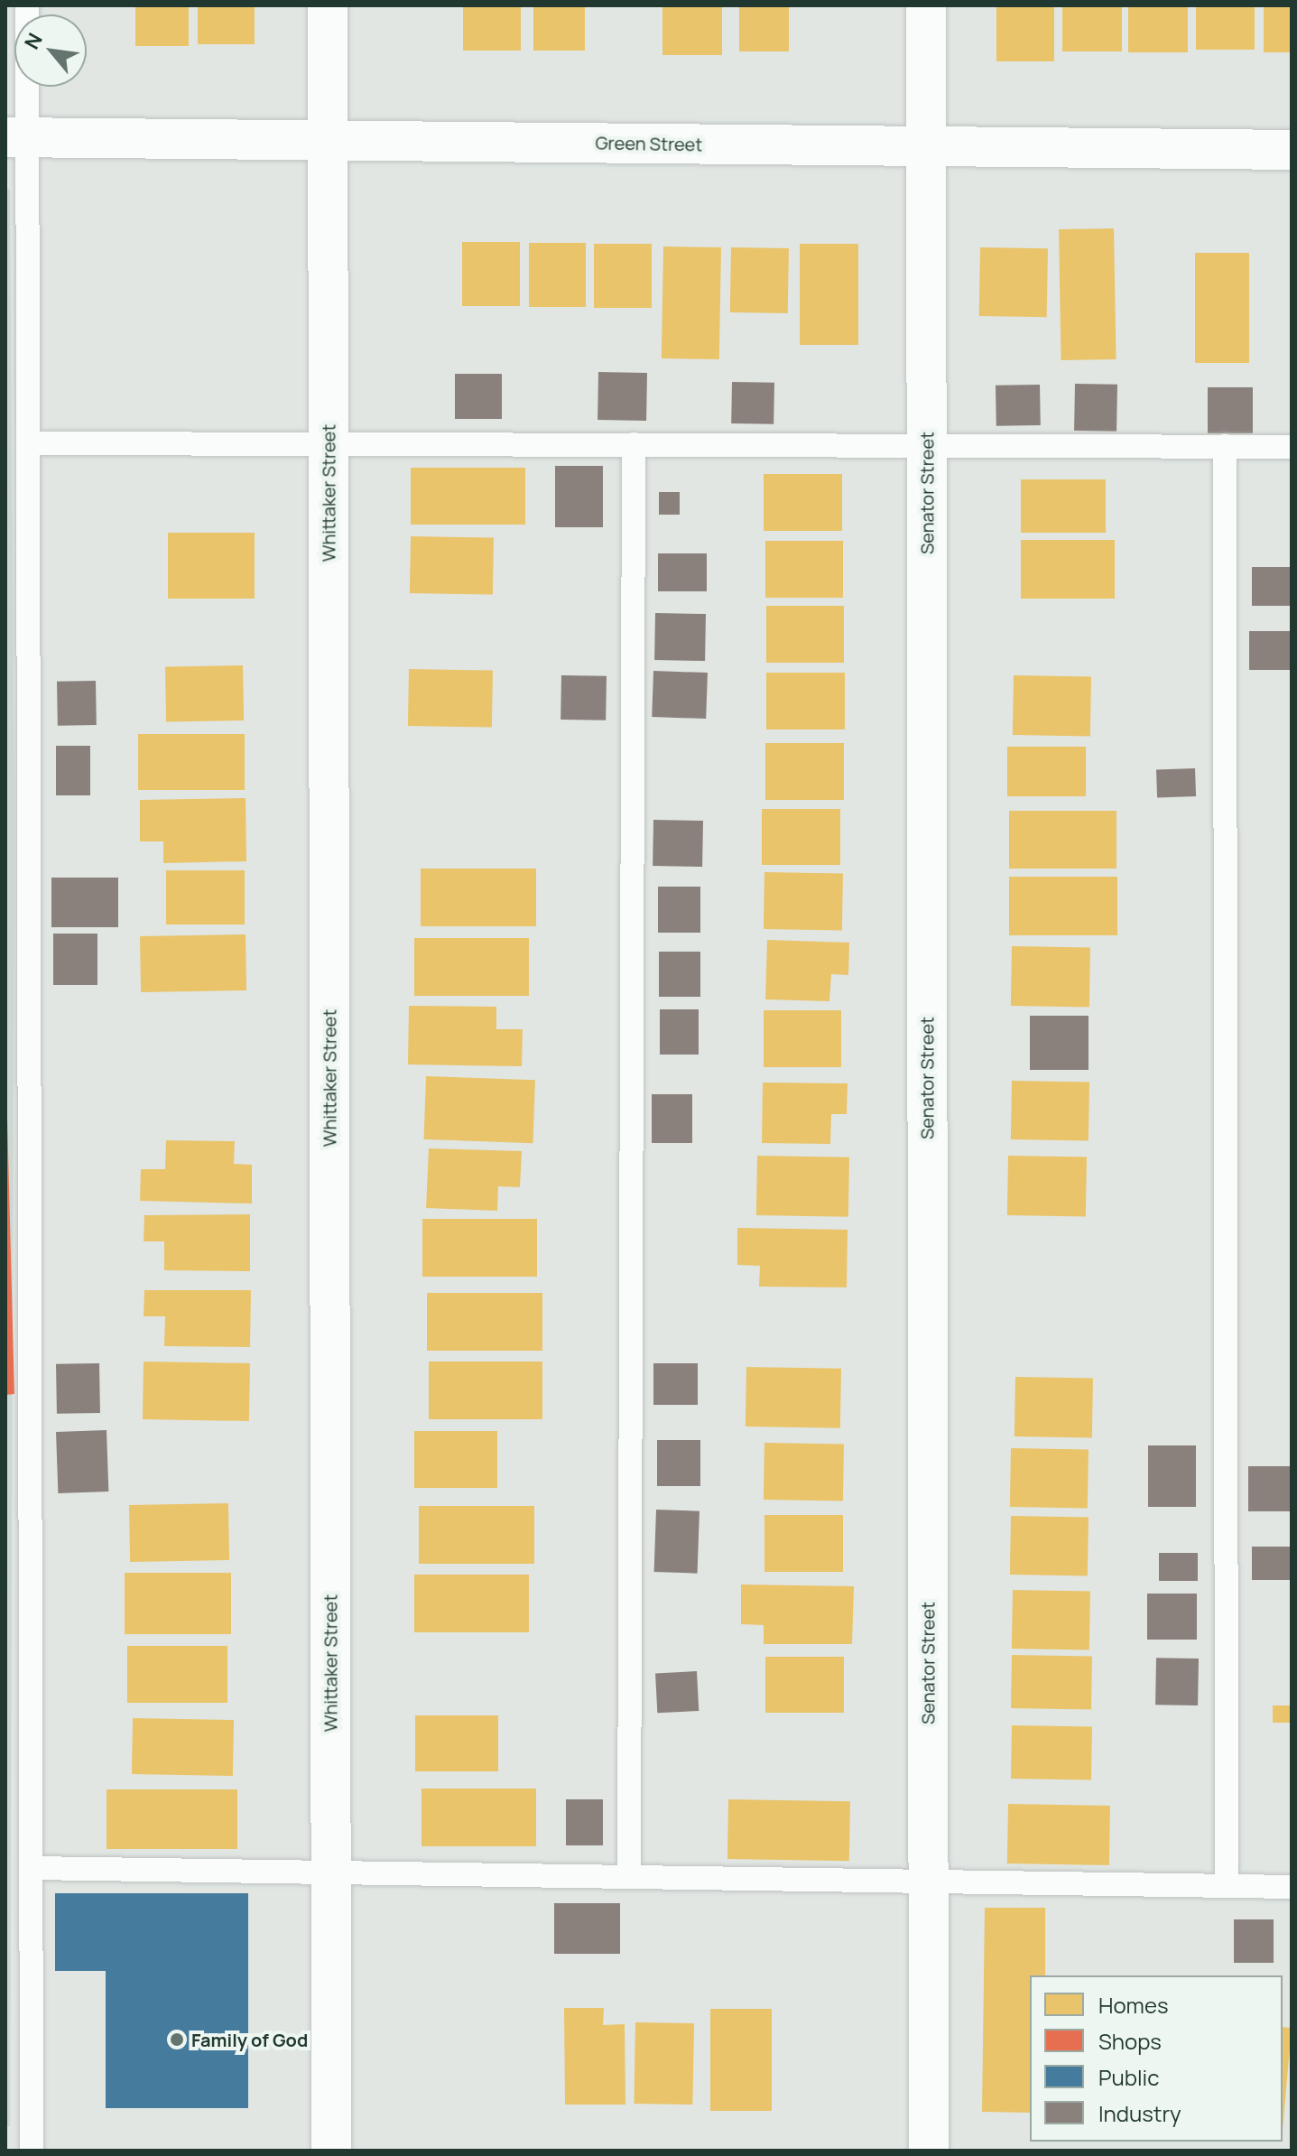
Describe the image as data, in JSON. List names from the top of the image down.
{
  "streets": {
    "street": ["Green Street", "Whittaker Street", "Senator Street"]
  },
  "crossings": [
    ["Green Street", "Whittaker Street"],
    ["Green Street", "Senator Street"]
  ],
  "places": ["Family of God"],
  "legend": [
    "Homes",
    "Shops",
    "Public",
    "Industry"
  ],
  "north": "top left"
}
